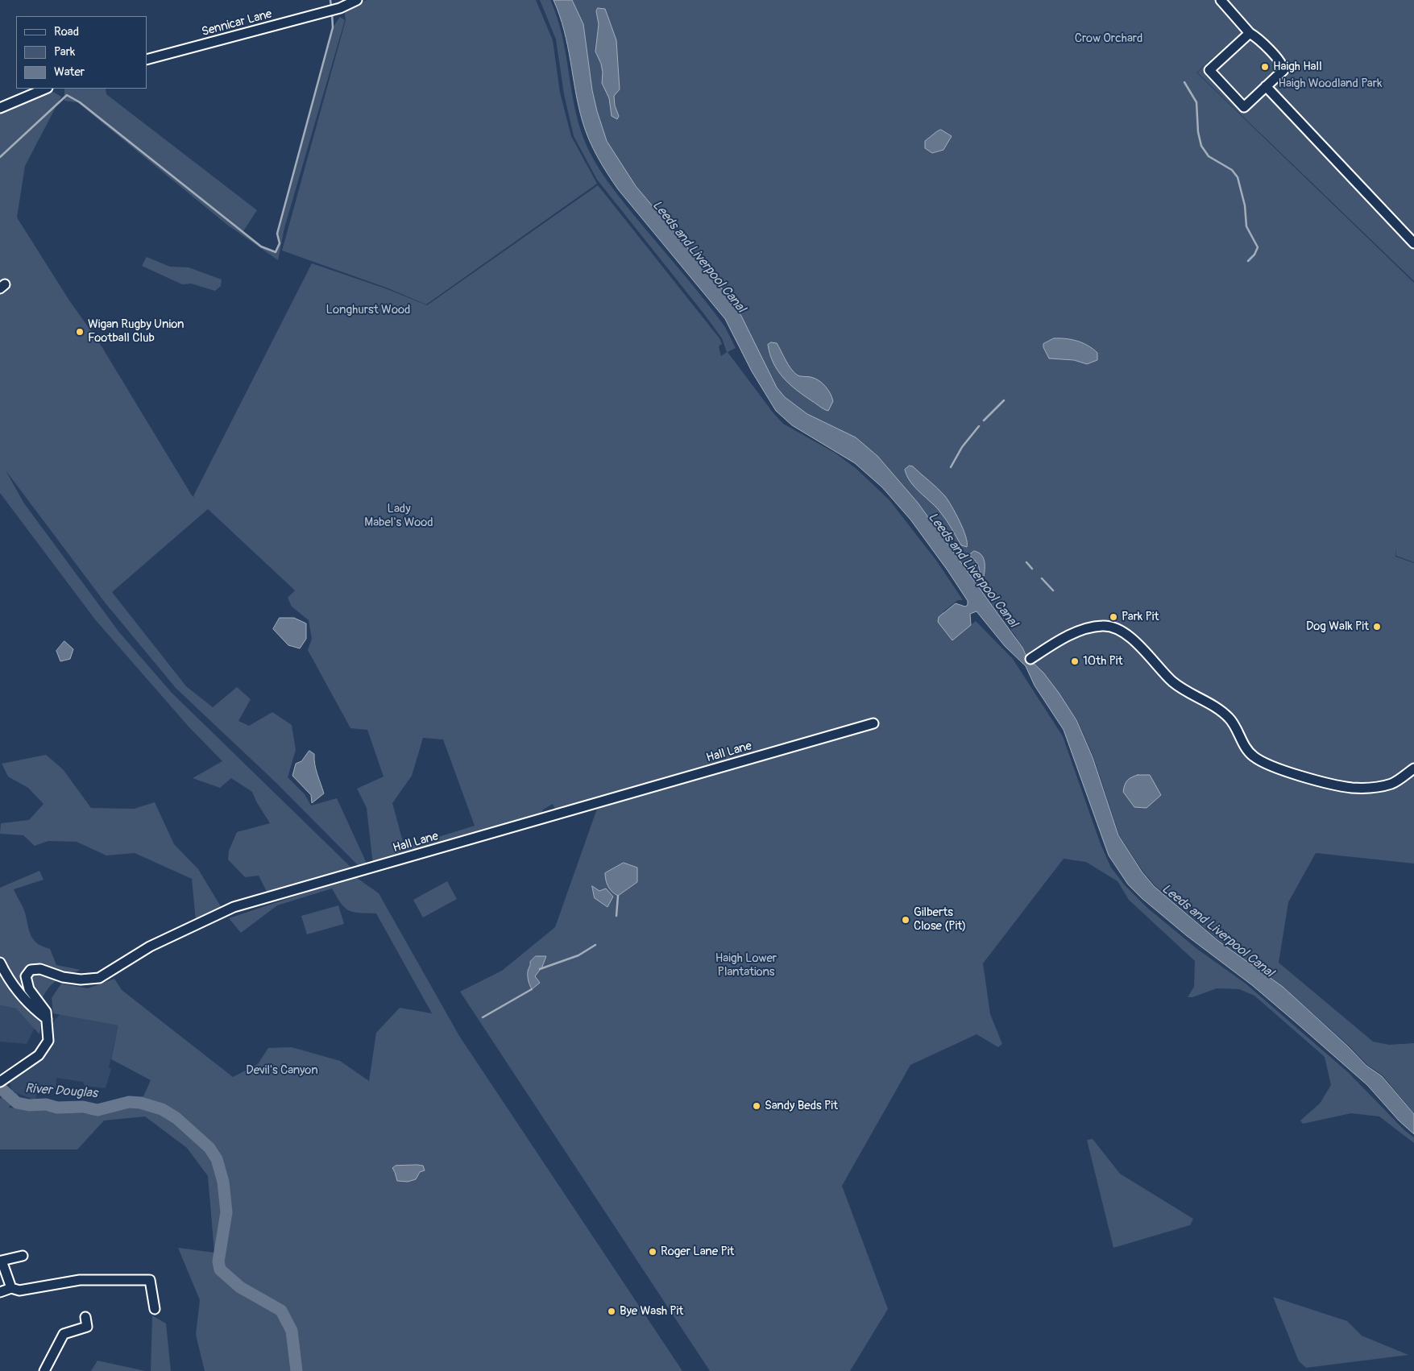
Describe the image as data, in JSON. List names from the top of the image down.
{
  "streets": {
    "street": ["Sennicar Lane", "Hall Lane"]
  },
  "water": ["Leeds and Liverpool Canal", "River Douglas"],
  "parks": [
    "Crow Orchard",
    "Haigh Woodland Park",
    "Longhurst Wood",
    "Lady Mabel's Wood",
    "Haigh Lower Plantations",
    "Devil's Canyon"
  ],
  "places": [
    "Haigh Hall",
    "Wigan Rugby Union Football Club",
    "Park Pit",
    "Dog Walk Pit",
    "10th Pit",
    "Gilberts Close (Pit)",
    "Sandy Beds Pit",
    "Roger Lane Pit",
    "Bye Wash Pit"
  ],
  "legend": ["Road", "Park", "Water"]
}
